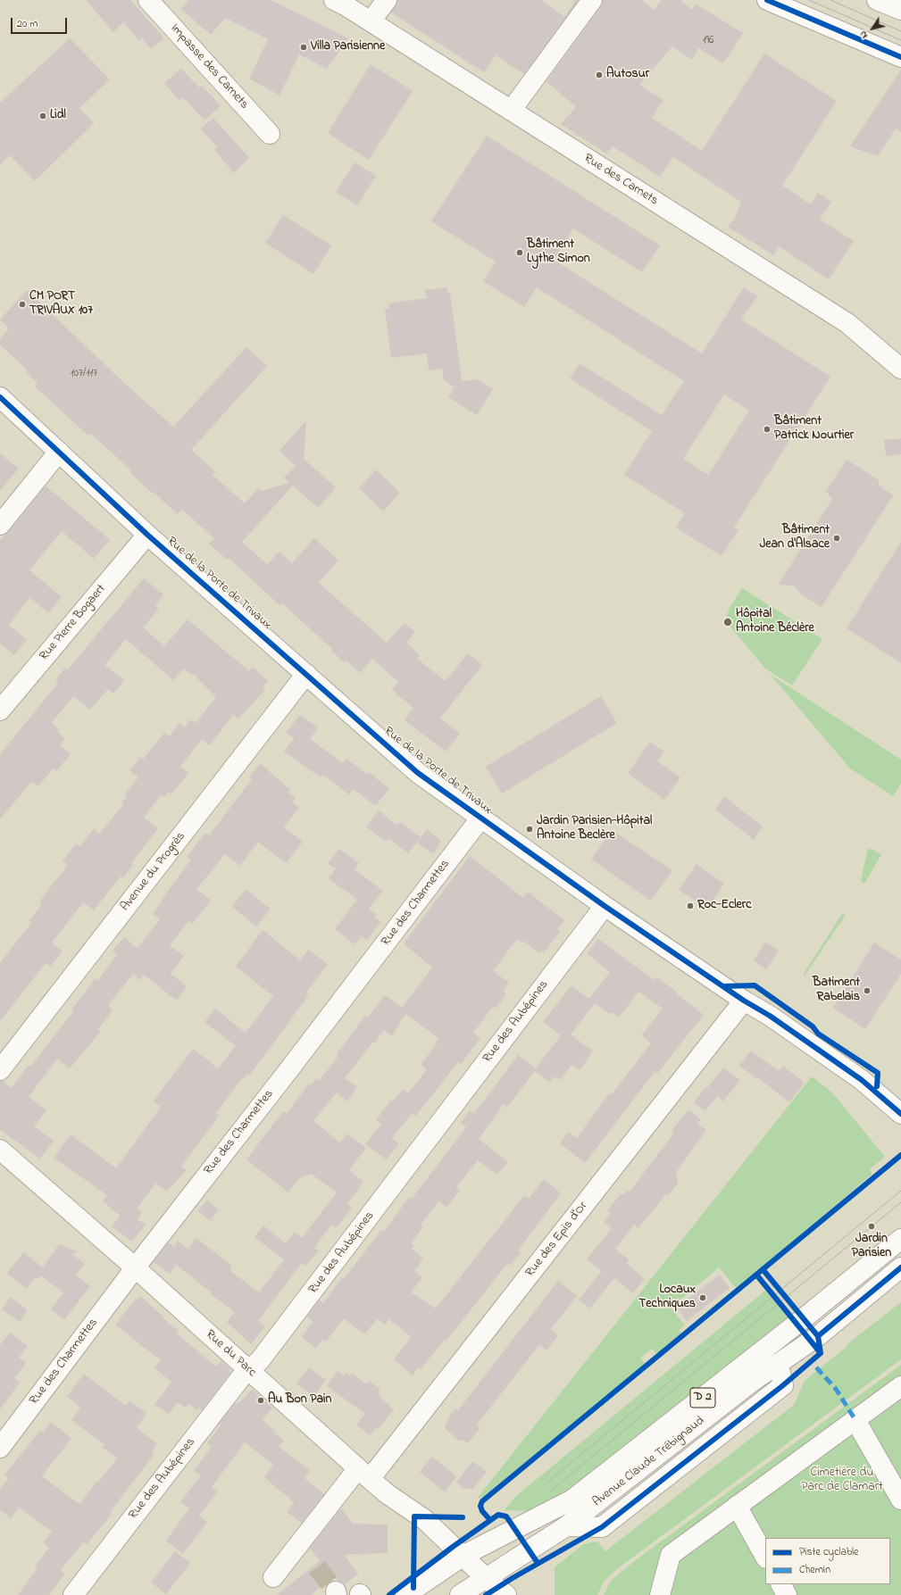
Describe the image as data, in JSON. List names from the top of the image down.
{
  "streets": {
    "street": [
      "Impasse des Carnets",
      "Rue des Carnets",
      "Rue de la Porte de Trivaux",
      "Rue Pierre Bogaert",
      "Avenue du Progrès",
      "Rue des Charmettes",
      "Rue des Aubépines",
      "Rue des Epis d'Or",
      "Rue du Parc",
      "D 2",
      "Avenue Claude Trébignaud"
    ]
  },
  "crossings": [
    ["Rue de la Porte de Trivaux", "Rue Pierre Bogaert"],
    ["Rue de la Porte de Trivaux", "Avenue du Progrès"],
    ["Rue de la Porte de Trivaux", "Rue des Charmettes"],
    ["Rue de la Porte de Trivaux", "Rue des Aubépines"],
    ["Rue de la Porte de Trivaux", "Rue des Epis d'Or"],
    ["Rue des Charmettes", "Rue du Parc"],
    ["Rue des Aubépines", "Rue du Parc"],
    ["Rue des Epis d'Or", "Rue du Parc"],
    ["Rue du Parc", "D 2"],
    ["Rue du Parc", "Avenue Claude Trébignaud"]
  ],
  "parks": ["Cimetière du Parc de Clamart"],
  "places": [
    "Villa Parisienne",
    "Autosur",
    "Lidl",
    "Bâtiment Lythe Simon",
    "CM PORT TRIVAUX 107",
    "Bâtiment Patrick Nourtier",
    "Bâtiment Jean d'Alsace",
    "Hôpital Antoine Béclère",
    "Jardin Parisien-Hôpital Antoine Beclère",
    "Roc-Eclerc",
    "Batiment Rabelais",
    "Jardin Parisien",
    "Locaux Techniques",
    "Au Bon Pain"
  ],
  "house_numbers": ["196", "107/117"],
  "legend": ["Piste cyclable", "Chemin"],
  "scale_bar": "20 m",
  "north": "bottom left"
}
